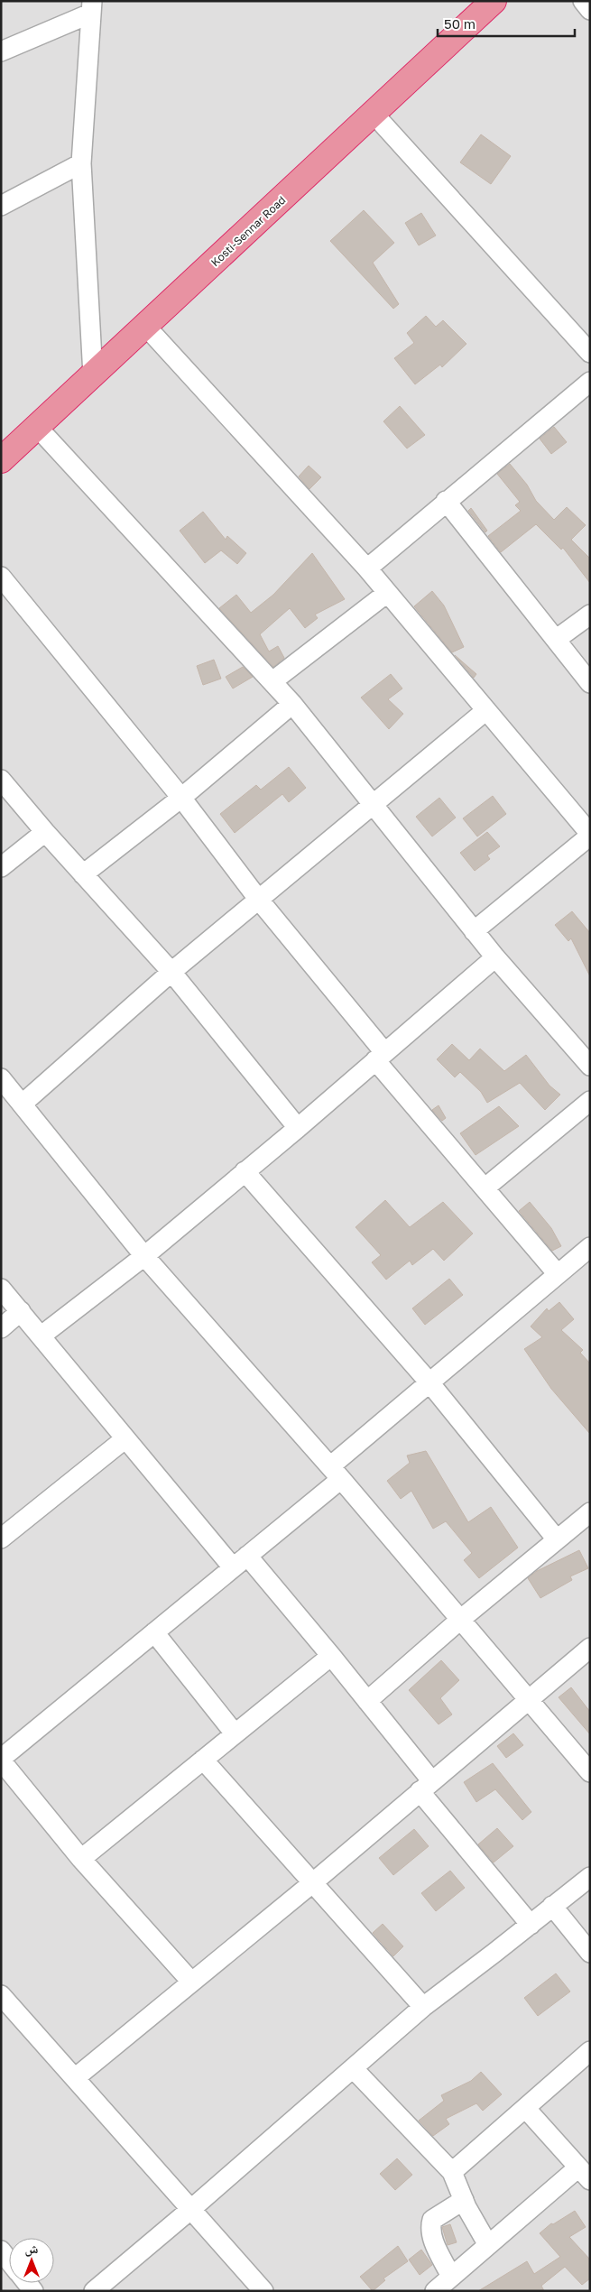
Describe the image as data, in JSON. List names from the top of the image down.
{
  "streets": {
    "highway": ["Kosti-Sennar Road"]
  },
  "scale_bar": "50 m",
  "north": "top"
}
